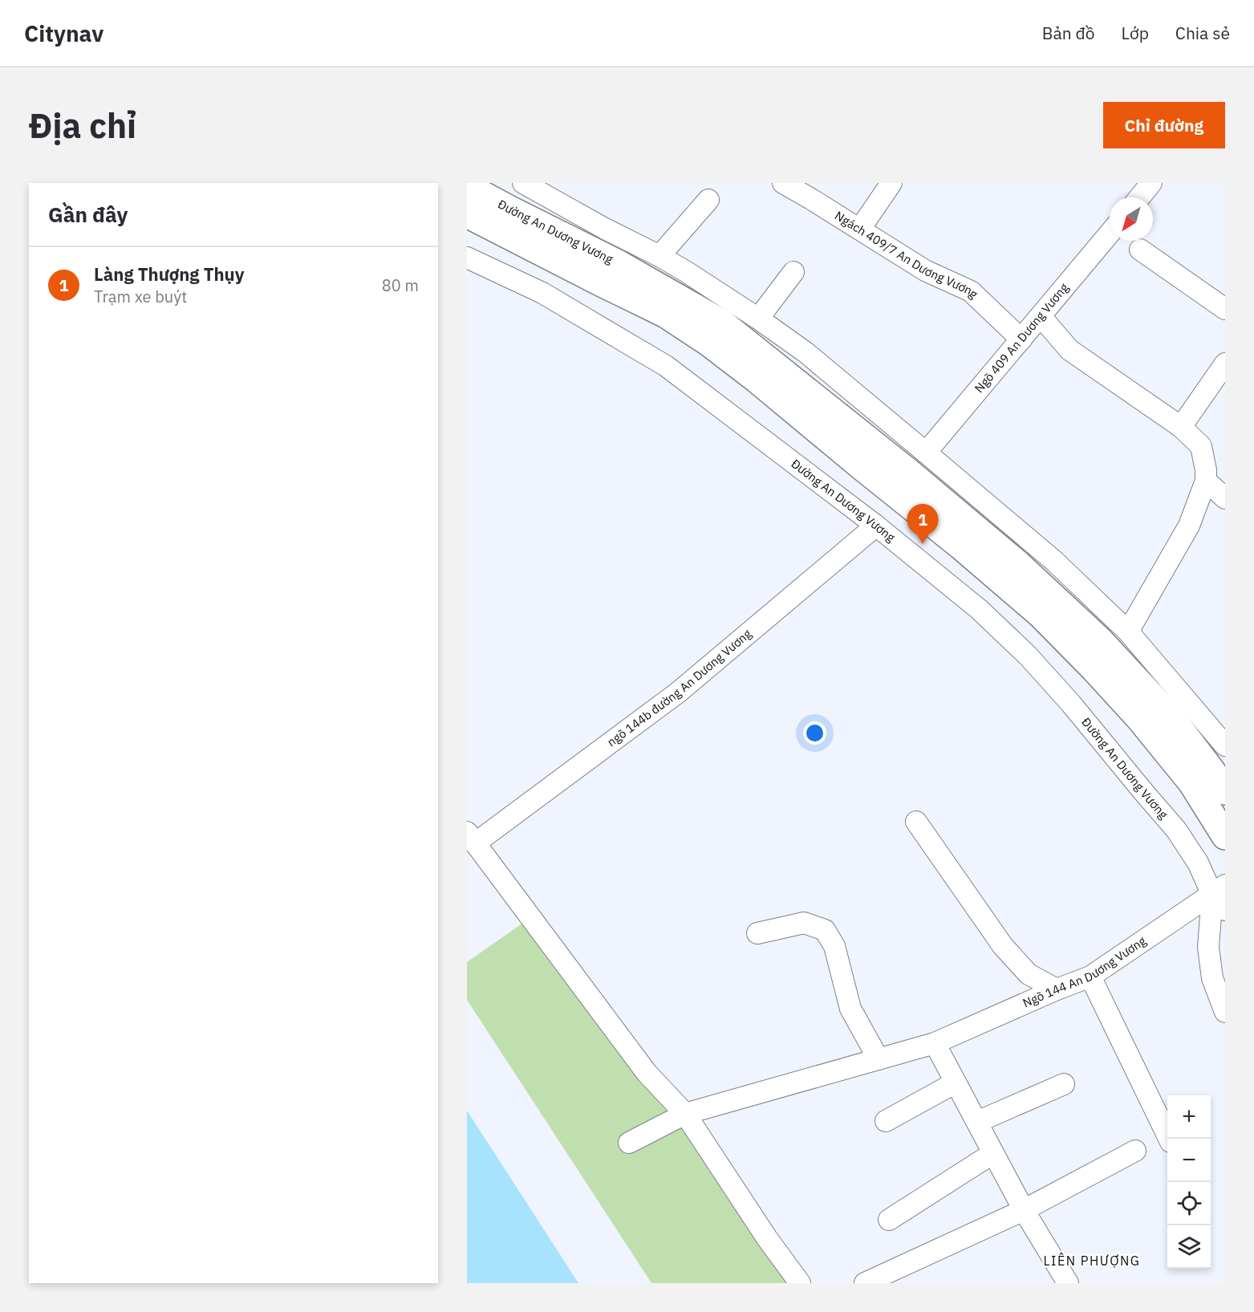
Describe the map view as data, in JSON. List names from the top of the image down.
{
  "streets": {
    "main road": ["Đường An Dương Vương"],
    "street": [
      "Ngách 409/7 An Dương Vương",
      "Ngõ 409 An Dương Vương",
      "ngõ 144b đường An Dương Vương",
      "Ngõ 144 An Dương Vương"
    ]
  },
  "crossings": [
    ["Đường An Dương Vương", "Ngõ 409 An Dương Vương"],
    ["Đường An Dương Vương", "ngõ 144b đường An Dương Vương"],
    ["Đường An Dương Vương", "Ngõ 144 An Dương Vương"],
    ["Ngách 409/7 An Dương Vương", "Ngõ 409 An Dương Vương"]
  ],
  "districts": ["LIÊN PHƯỢNG"],
  "north": "bottom left",
  "page": {
    "header": "Citynav",
    "nav": ["Bản đồ", "Lớp", "Chia sẻ"],
    "buttons": "Chỉ đường",
    "title": "Địa chỉ",
    "heading": "Gần đây",
    "list": [
      {
        "mark": "1",
        "name": "Làng Thượng Thụy",
        "note": "Trạm xe buýt",
        "value": "80 m"
      }
    ],
    "pins": "1",
    "map_buttons": ["+", "−"]
  }
}
